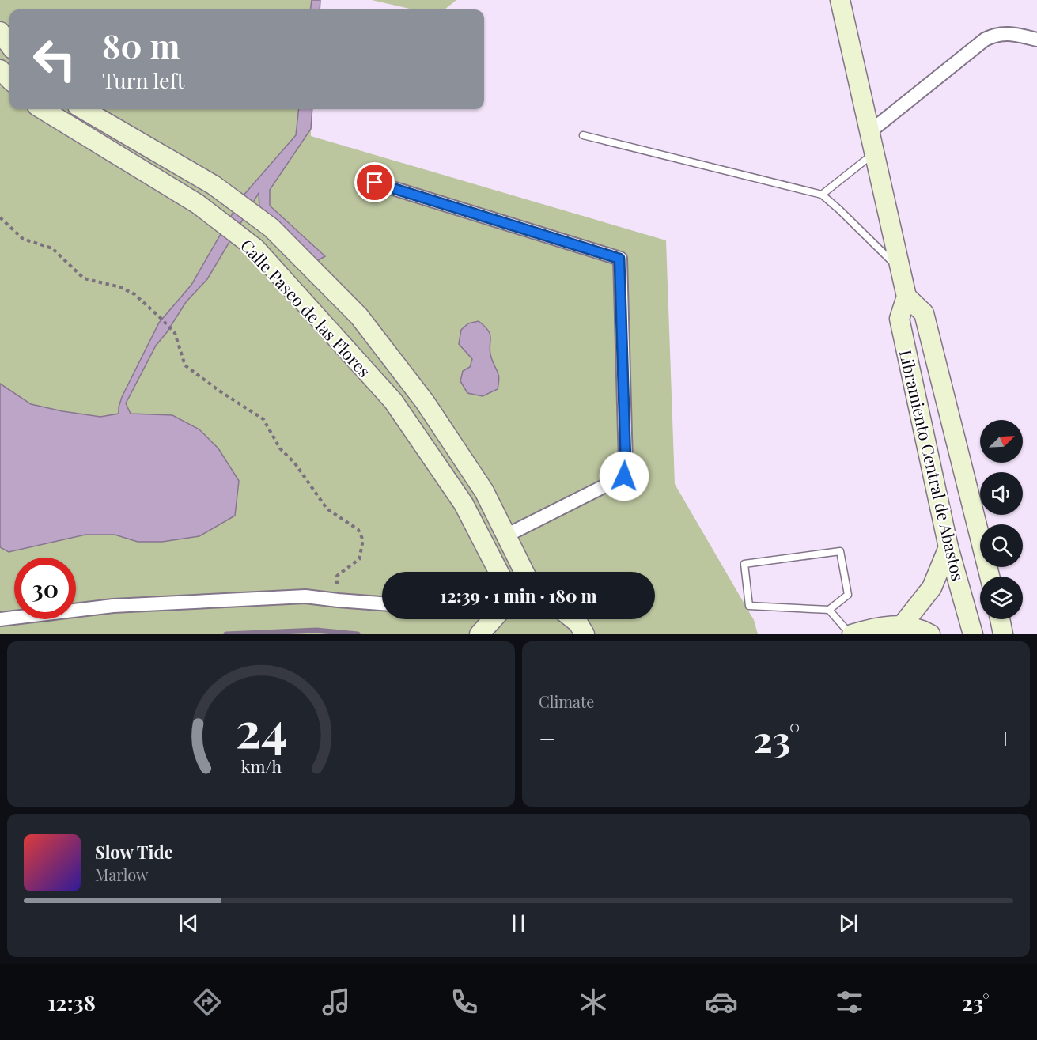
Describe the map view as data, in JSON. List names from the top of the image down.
{
  "streets": {
    "street": ["Calle Paseo de las Flores", "Libramiento Central de Abastos"]
  },
  "north": "top right",
  "page": {
    "turn": ["80 m", "Turn left"],
    "limit": "30",
    "trip": "12:39 · 1 min · 180 m",
    "tile": "Climate",
    "heat": ["−", "23°", "+"],
    "song": ["Slow Tide", "Marlow"],
    "tabs": ["12:38", "23°"],
    "gauge": ["24", "km/h"]
  }
}
